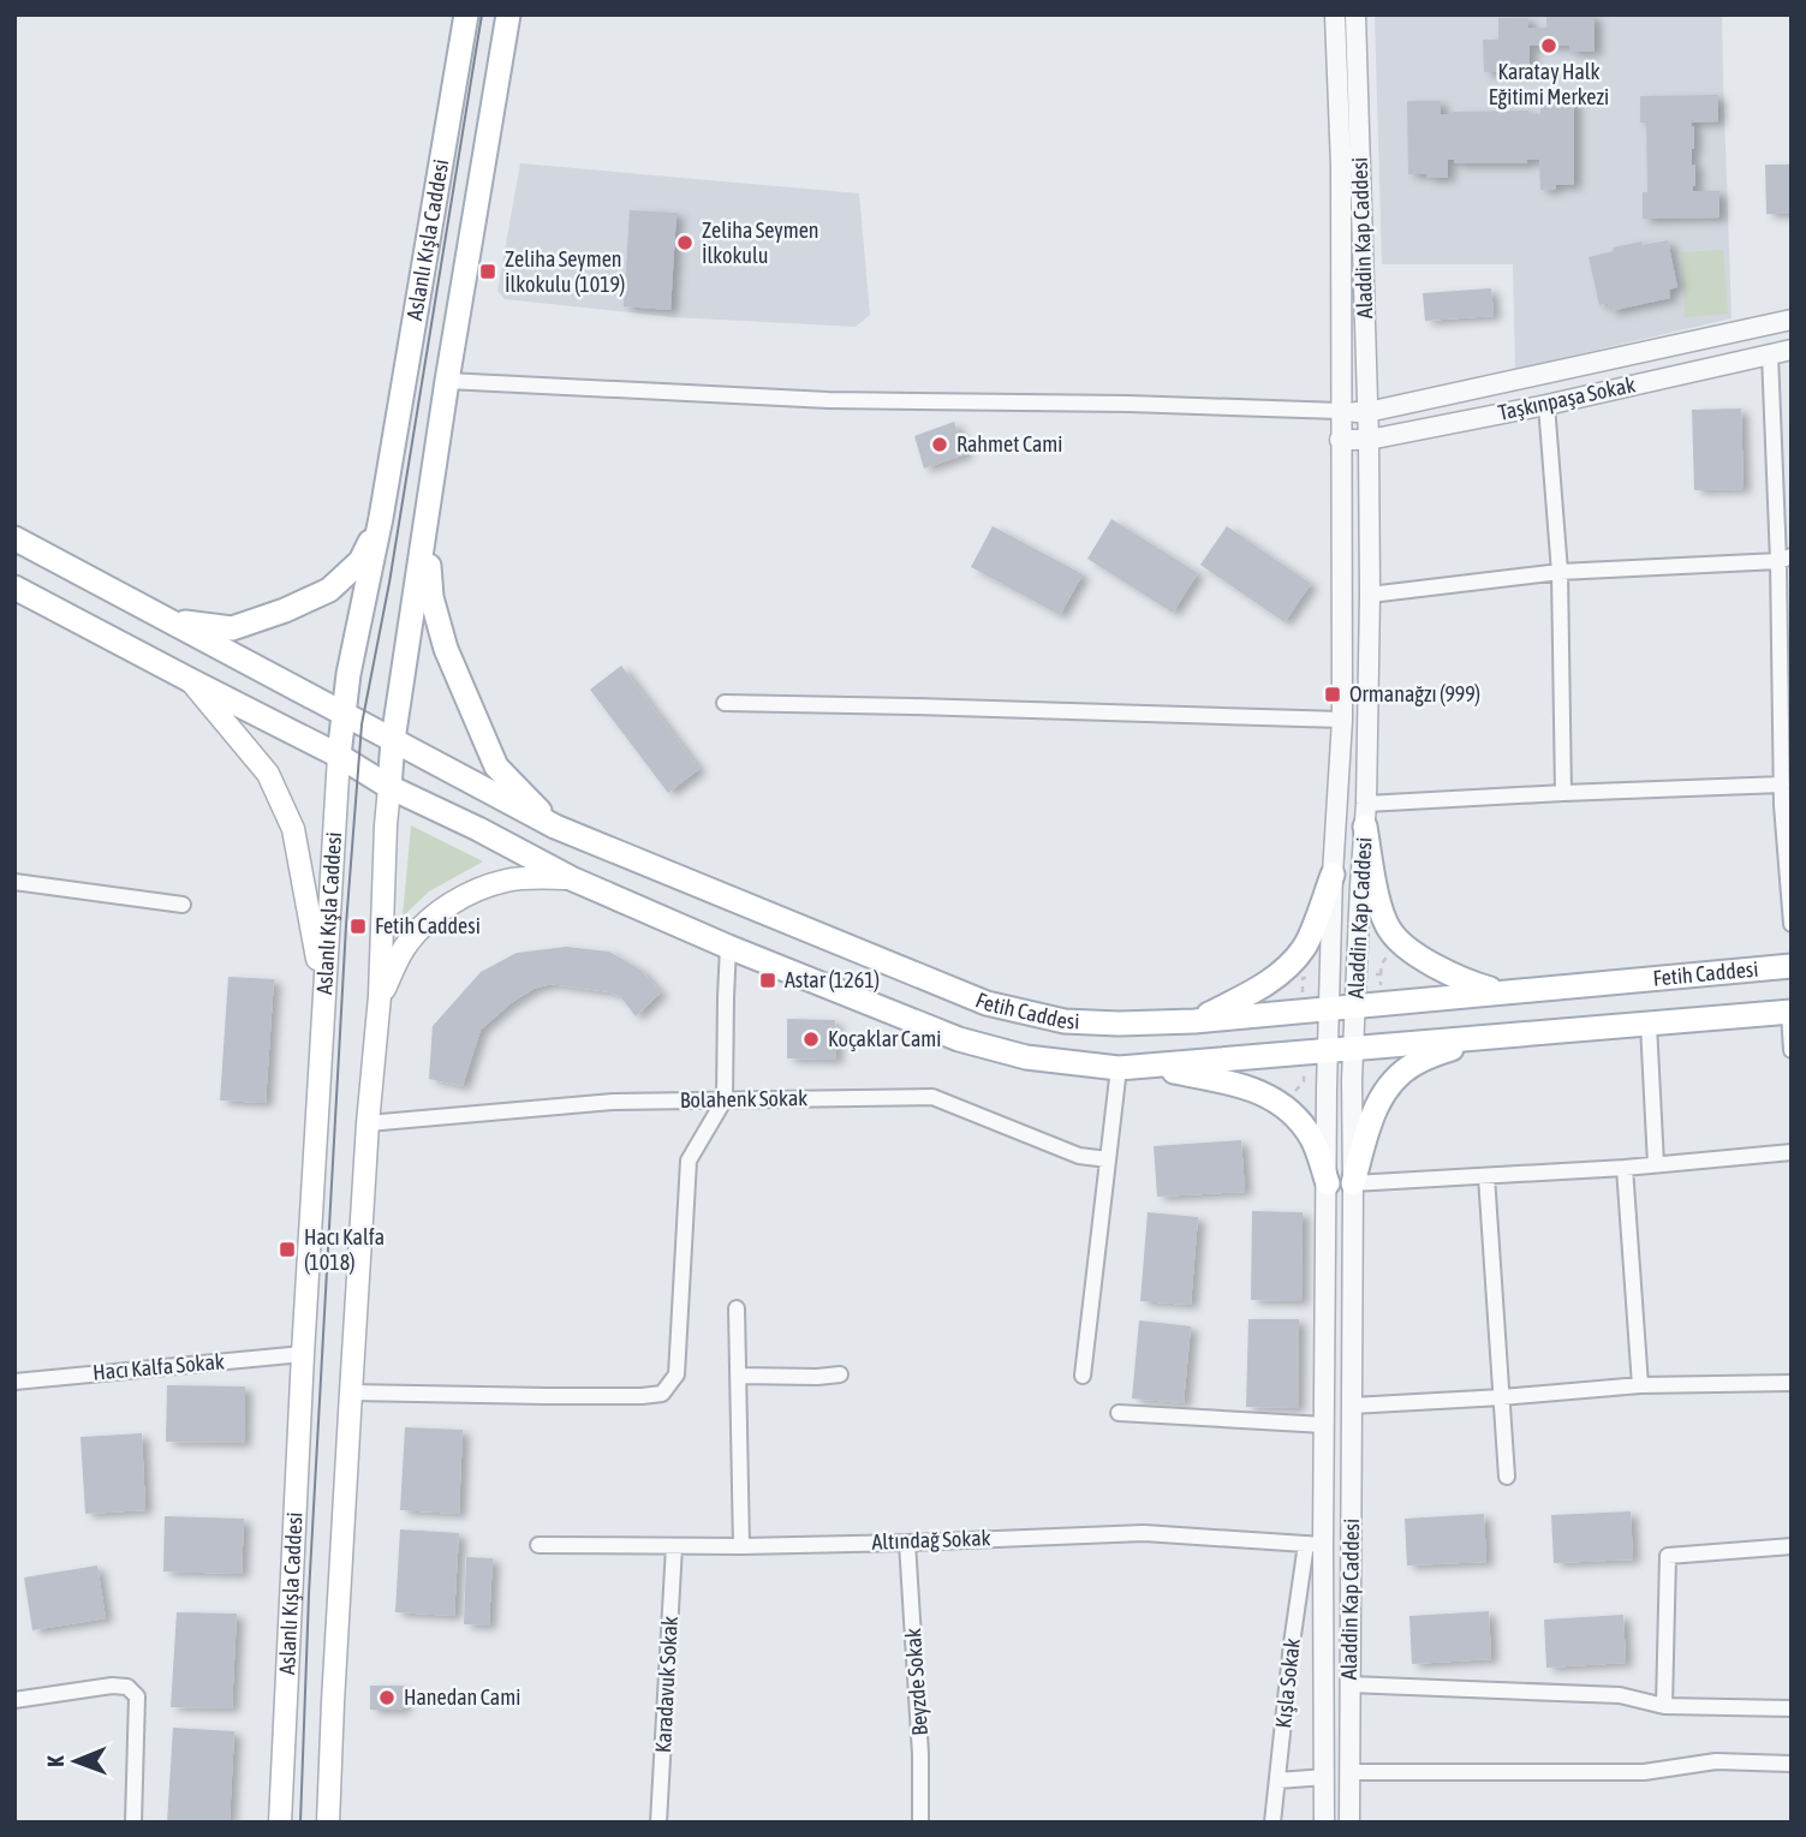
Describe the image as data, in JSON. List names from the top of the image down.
{
  "streets": {
    "main road": ["Aslanlı Kışla Caddesi", "Fetih Caddesi"],
    "street": [
      "Aladdin Kap Caddesi",
      "Taşkınpaşa Sokak",
      "Bolahenk Sokak",
      "Hacı Kalfa Sokak",
      "Altındağ Sokak",
      "Beyzde Sokak",
      "Kışla Sokak",
      "Karadavuk Sokak"
    ]
  },
  "crossings": [
    ["Aladdin Kap Caddesi", "Taşkınpaşa Sokak"],
    ["Aladdin Kap Caddesi", "Fetih Caddesi"],
    ["Aladdin Kap Caddesi", "Altındağ Sokak"],
    ["Aladdin Kap Caddesi", "Kışla Sokak"],
    ["Aslanlı Kışla Caddesi", "Fetih Caddesi"],
    ["Aslanlı Kışla Caddesi", "Bolahenk Sokak"],
    ["Aslanlı Kışla Caddesi", "Hacı Kalfa Sokak"],
    ["Altındağ Sokak", "Beyzde Sokak"],
    ["Altındağ Sokak", "Kışla Sokak"],
    ["Altındağ Sokak", "Karadavuk Sokak"]
  ],
  "places": {
    "other": [
      "Karatay Halk Eğitimi Merkezi",
      "Zeliha Seymen İlkokulu",
      "Rahmet Cami",
      "Koçaklar Cami",
      "Hanedan Cami"
    ],
    "transit": [
      "Zeliha Seymen İlkokulu (1019)",
      "Ormanağzı (999)",
      "Fetih Caddesi",
      "Astar (1261)",
      "Hacı Kalfa (1018)"
    ]
  },
  "north": "left"
}
